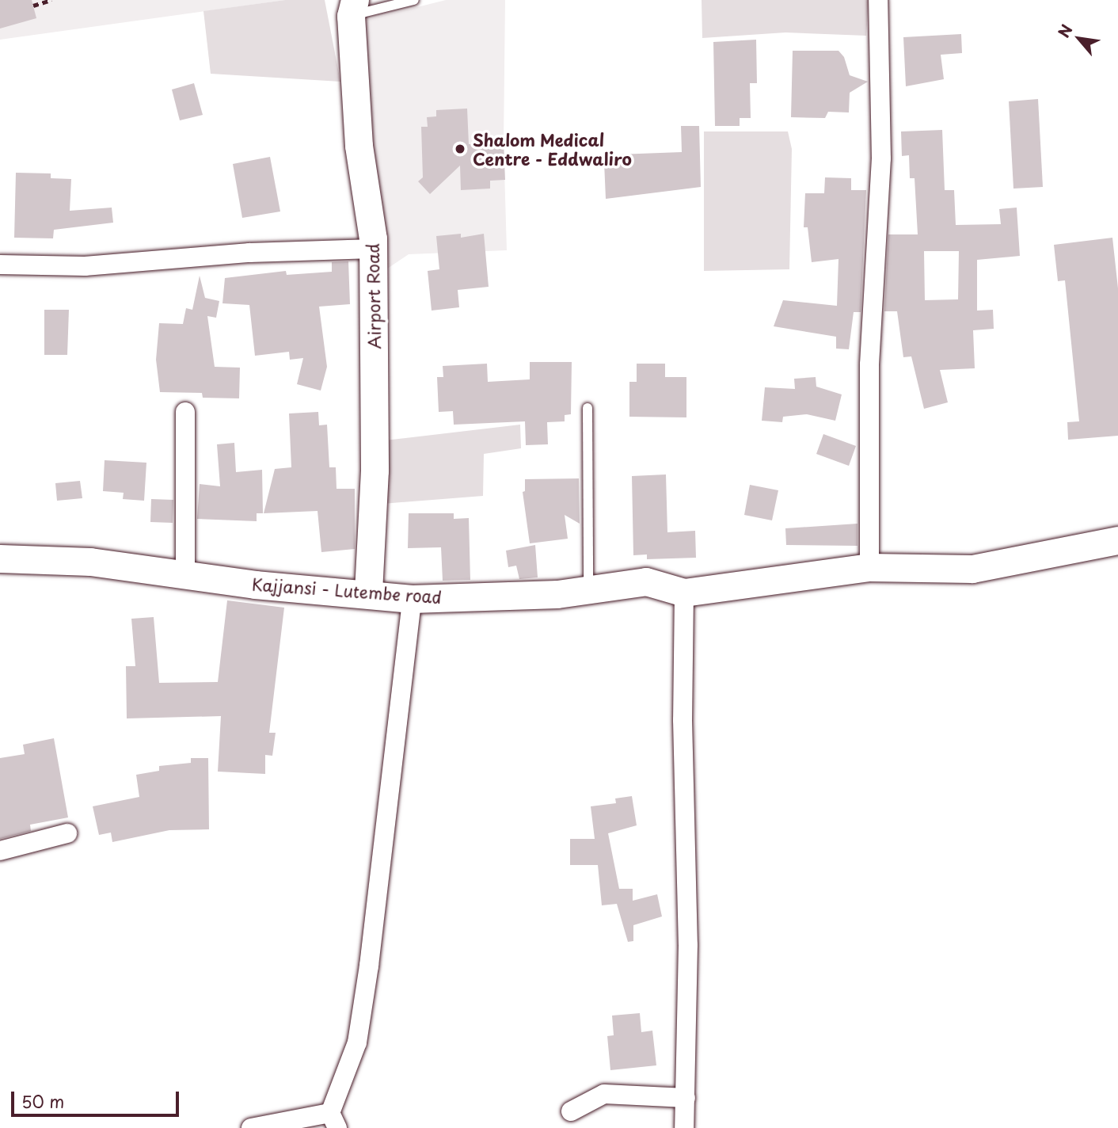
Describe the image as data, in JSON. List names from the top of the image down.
{
  "streets": {
    "street": ["Airport Road", "Kajjansi - Lutembe road"]
  },
  "crossings": [
    ["Airport Road", "Kajjansi - Lutembe road"]
  ],
  "places": ["Shalom Medical Centre - Eddwaliro"],
  "scale_bar": "50 m",
  "north": "top left"
}
